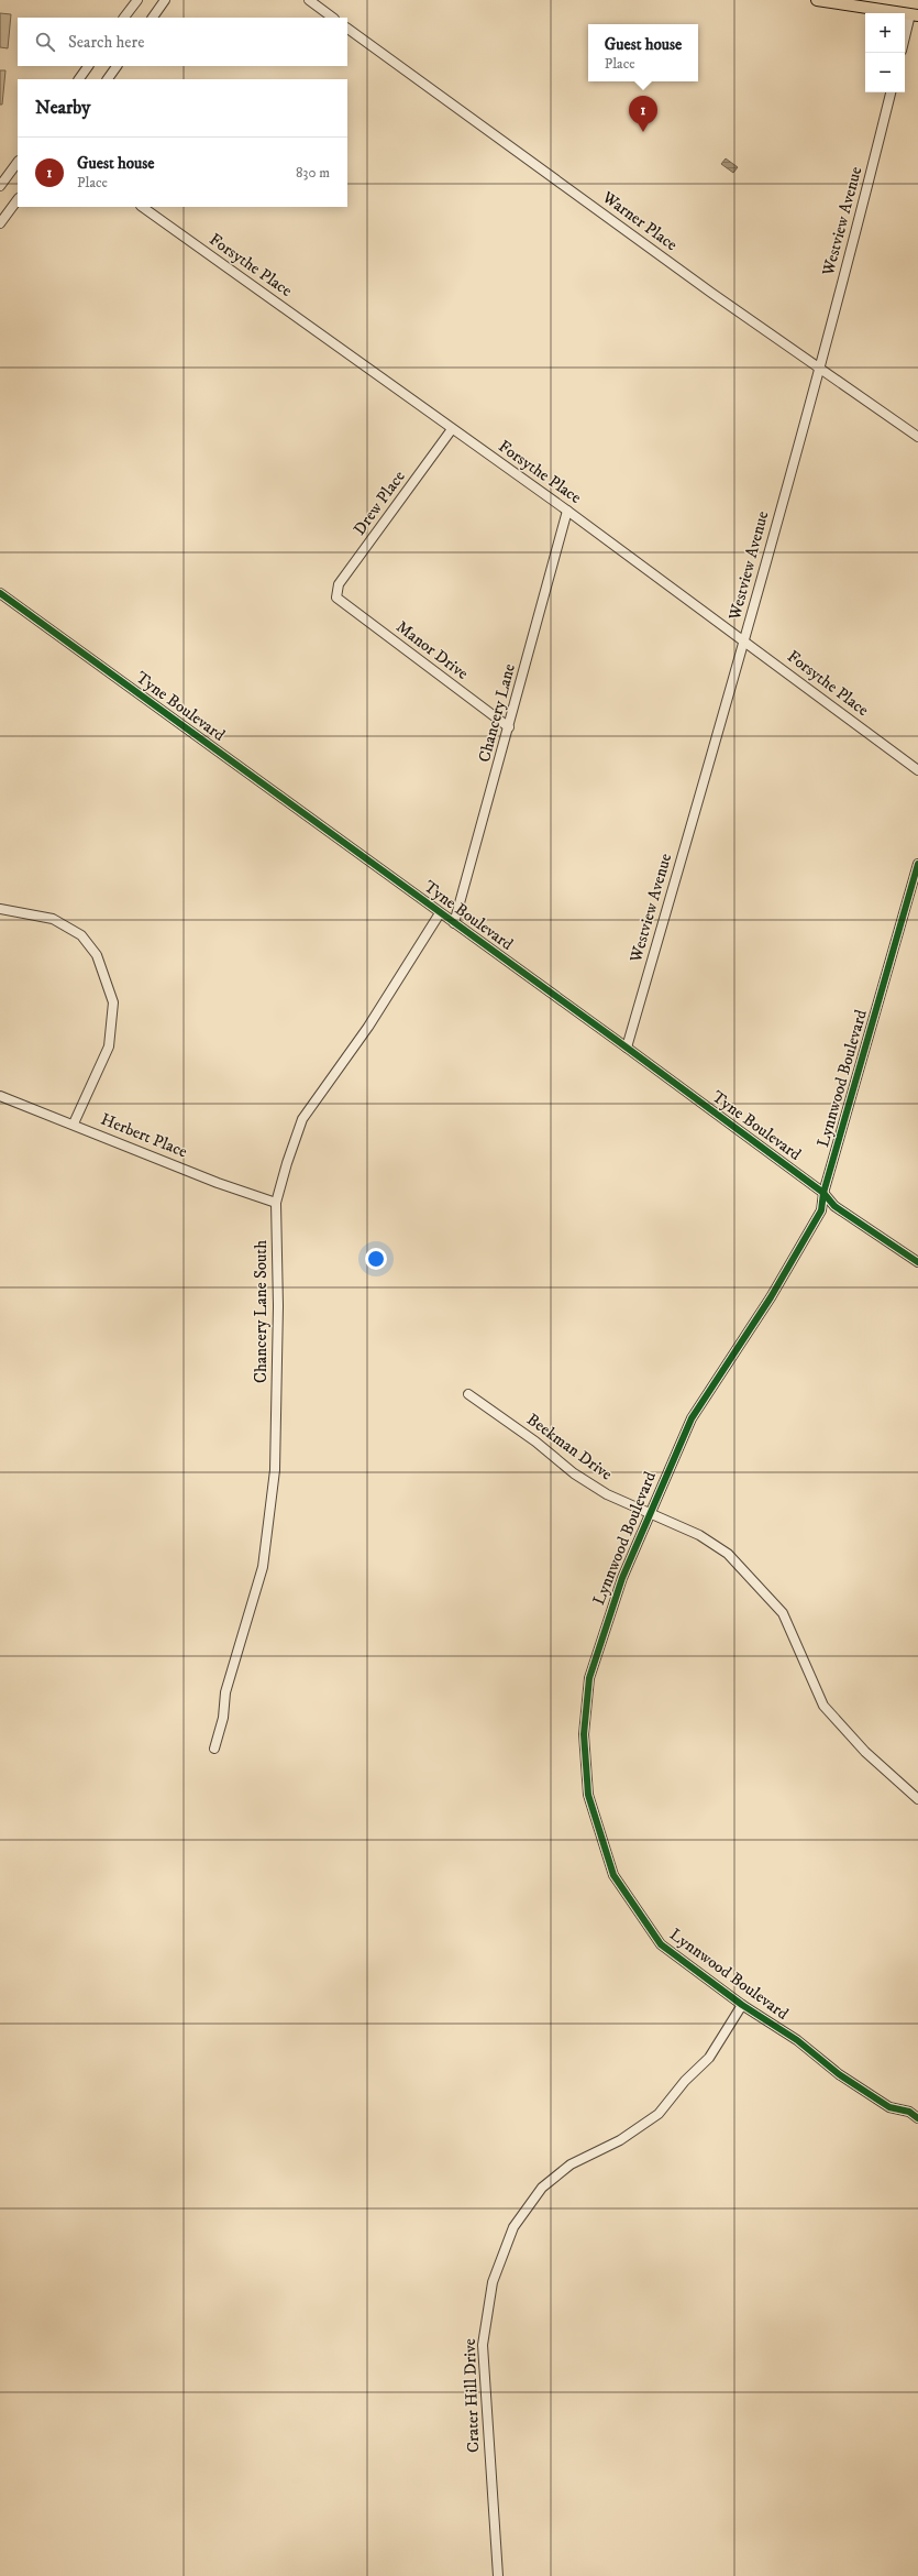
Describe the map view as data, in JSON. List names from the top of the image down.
{
  "streets": {
    "street": [
      "Warner Place",
      "Westview Avenue",
      "Forsythe Place",
      "Drew Place",
      "Manor Drive",
      "Tyne Boulevard",
      "Chancery Lane",
      "Lynnwood Boulevard",
      "Herbert Place",
      "Chancery Lane South",
      "Beekman Drive",
      "Crater Hill Drive"
    ]
  },
  "crossings": [
    ["Warner Place", "Westview Avenue"],
    ["Westview Avenue", "Forsythe Place"],
    ["Westview Avenue", "Tyne Boulevard"],
    ["Forsythe Place", "Drew Place"],
    ["Forsythe Place", "Chancery Lane"],
    ["Drew Place", "Manor Drive"],
    ["Manor Drive", "Chancery Lane"],
    ["Tyne Boulevard", "Chancery Lane"],
    ["Tyne Boulevard", "Lynnwood Boulevard"],
    ["Tyne Boulevard", "Chancery Lane South"],
    ["Lynnwood Boulevard", "Beekman Drive"],
    ["Lynnwood Boulevard", "Crater Hill Drive"],
    ["Herbert Place", "Chancery Lane South"]
  ],
  "page": {
    "map_buttons": ["+", "−"],
    "search": "Search here",
    "popup": ["Guest house", "Place"],
    "heading": "Nearby",
    "pins": "1",
    "list": [
      {
        "mark": "1",
        "name": "Guest house",
        "note": "Place",
        "value": "830 m"
      }
    ]
  }
}
